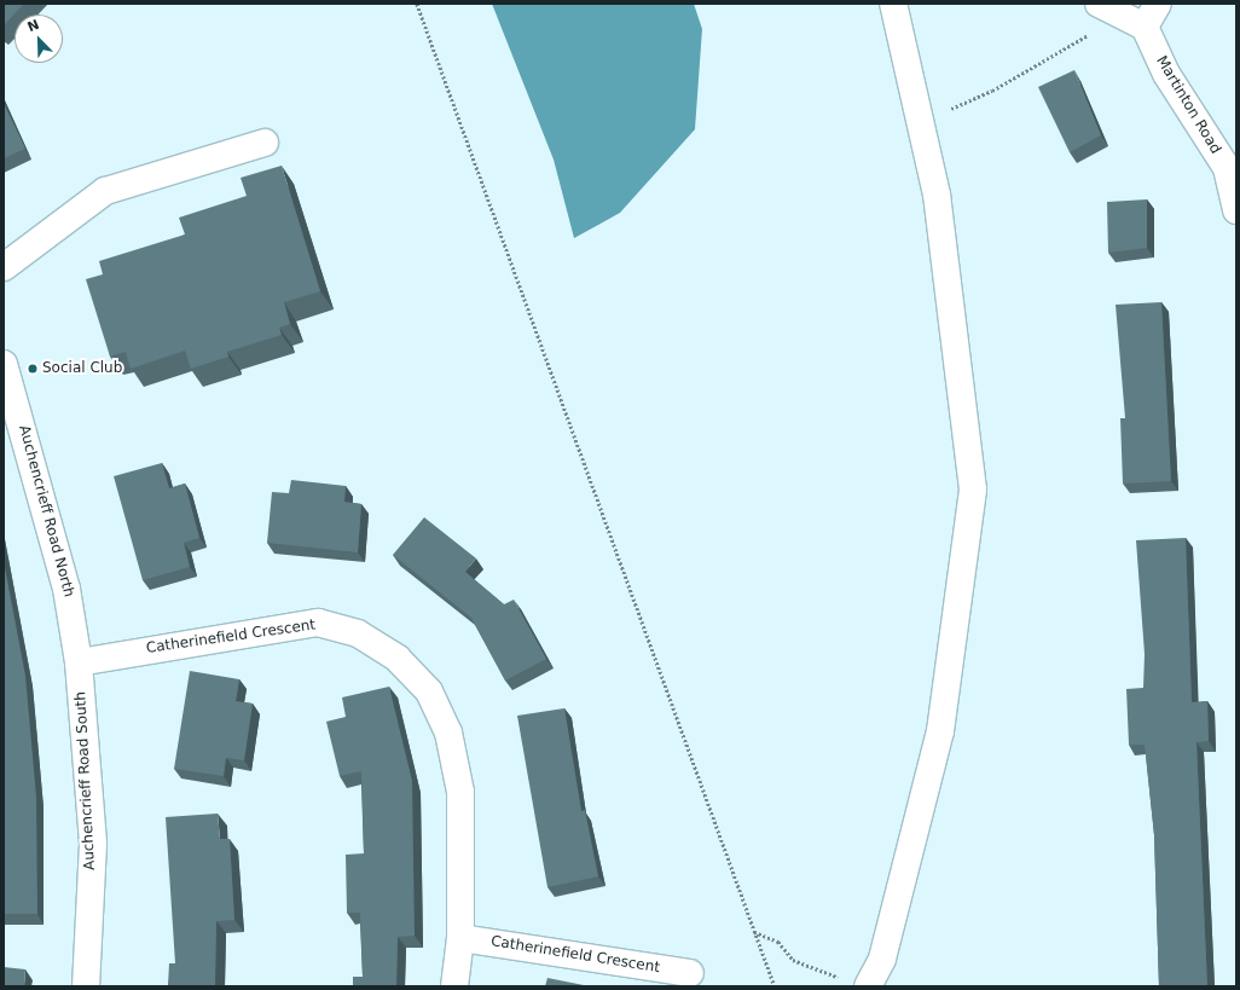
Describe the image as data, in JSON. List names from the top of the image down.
{
  "streets": {
    "main road": [
      "Martinton Road",
      "Auchencrieff Road North",
      "Catherinefield Crescent",
      "Auchencrieff Road South"
    ]
  },
  "crossings": [
    ["Auchencrieff Road North", "Catherinefield Crescent"],
    ["Auchencrieff Road North", "Auchencrieff Road South"],
    ["Catherinefield Crescent", "Auchencrieff Road South"]
  ],
  "places": ["Social Club"],
  "north": "top left"
}
